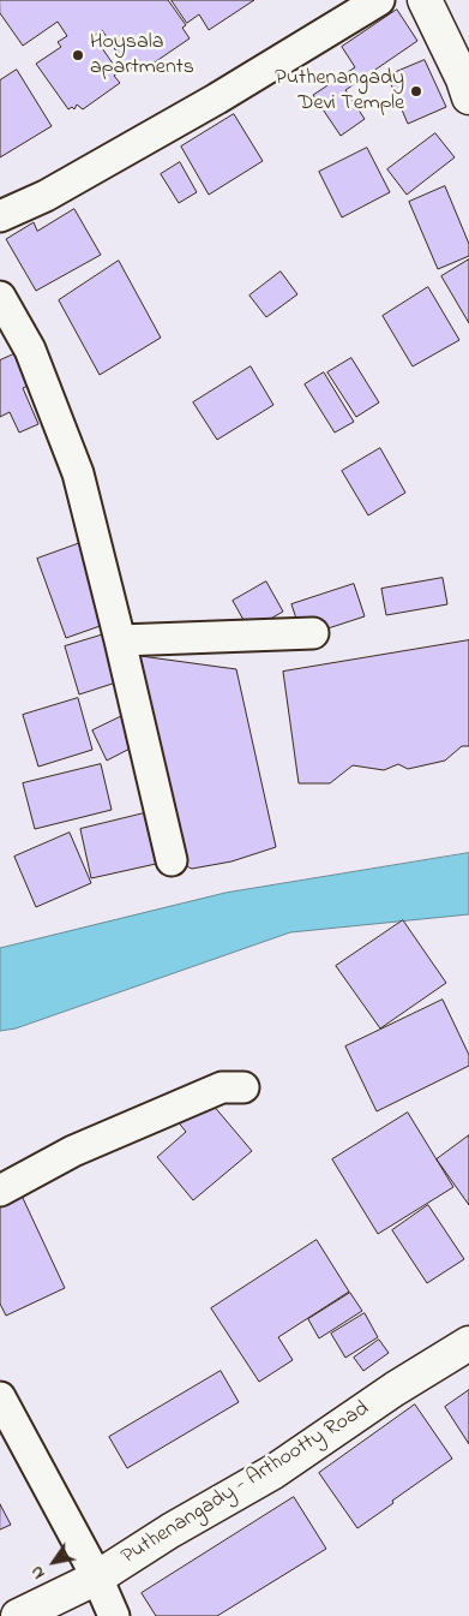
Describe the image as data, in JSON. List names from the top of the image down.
{
  "streets": {
    "main road": ["Puthenangady - Arthootty Road"]
  },
  "places": ["Hoysala apartments", "Puthenangady Devi Temple"],
  "north": "bottom left"
}
